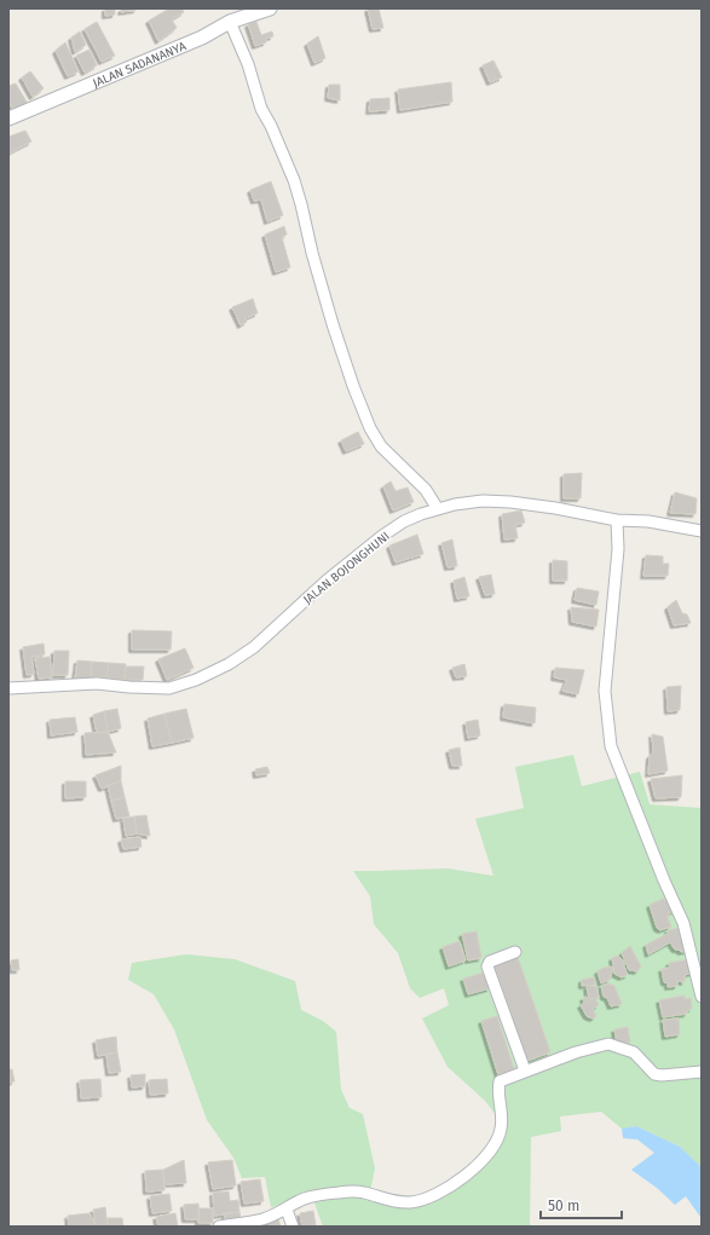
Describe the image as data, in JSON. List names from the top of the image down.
{
  "streets": {
    "street": ["JALAN SADANANYA", "JALAN BOJONGHUNI"]
  },
  "scale_bar": "50 m"
}
